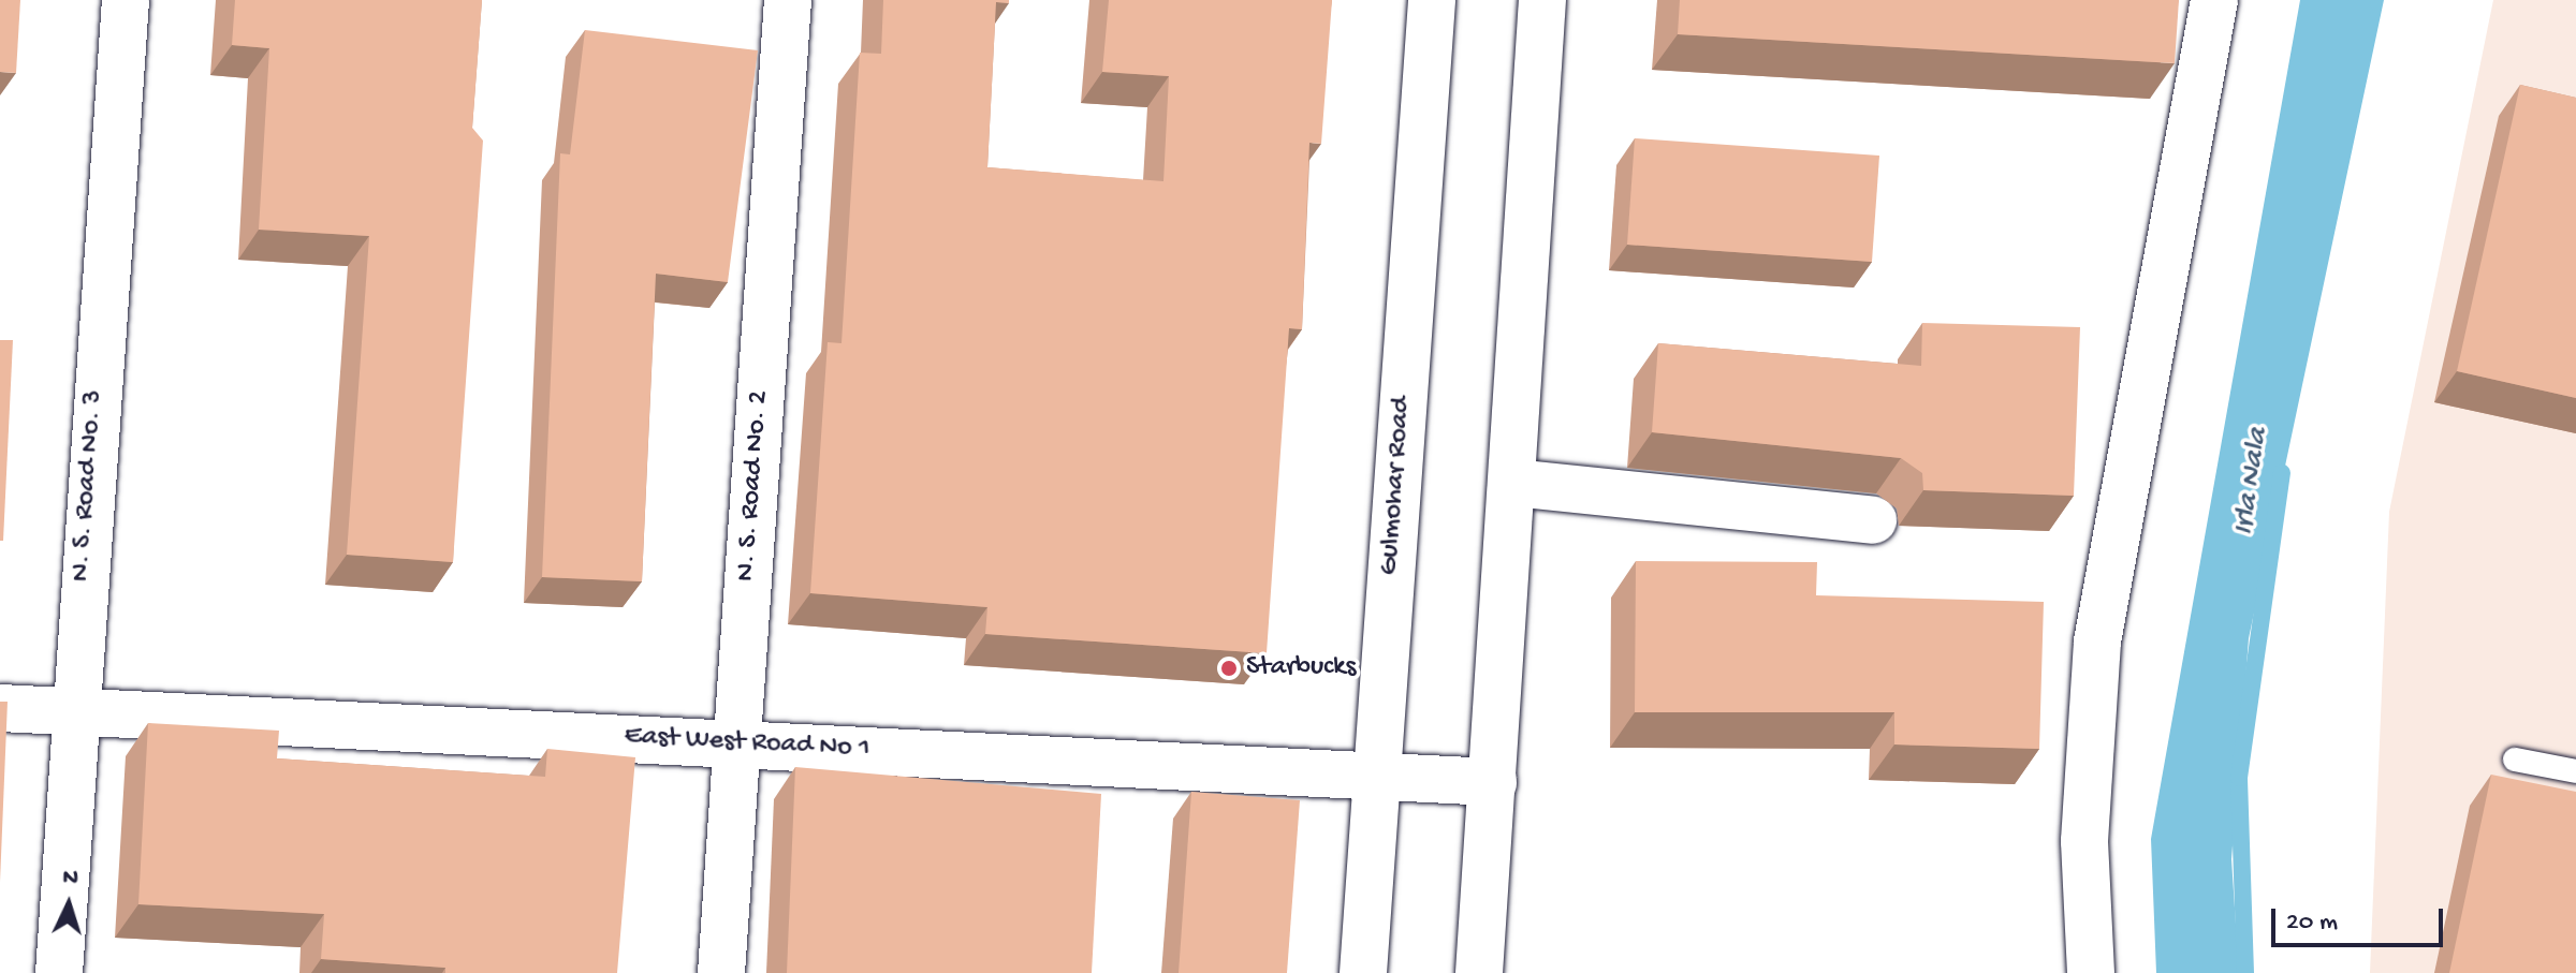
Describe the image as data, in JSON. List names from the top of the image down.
{
  "streets": {
    "street": [
      "N. S. Road No. 3",
      "N. S. Road No. 2",
      "Gulmohar Road",
      "East West Road No 1"
    ]
  },
  "crossings": [
    ["N. S. Road No. 3", "East West Road No 1"],
    ["N. S. Road No. 2", "East West Road No 1"],
    ["Gulmohar Road", "East West Road No 1"]
  ],
  "water": ["Irla Nala"],
  "places": ["Starbucks"],
  "scale_bar": "20 m",
  "north": "top"
}
